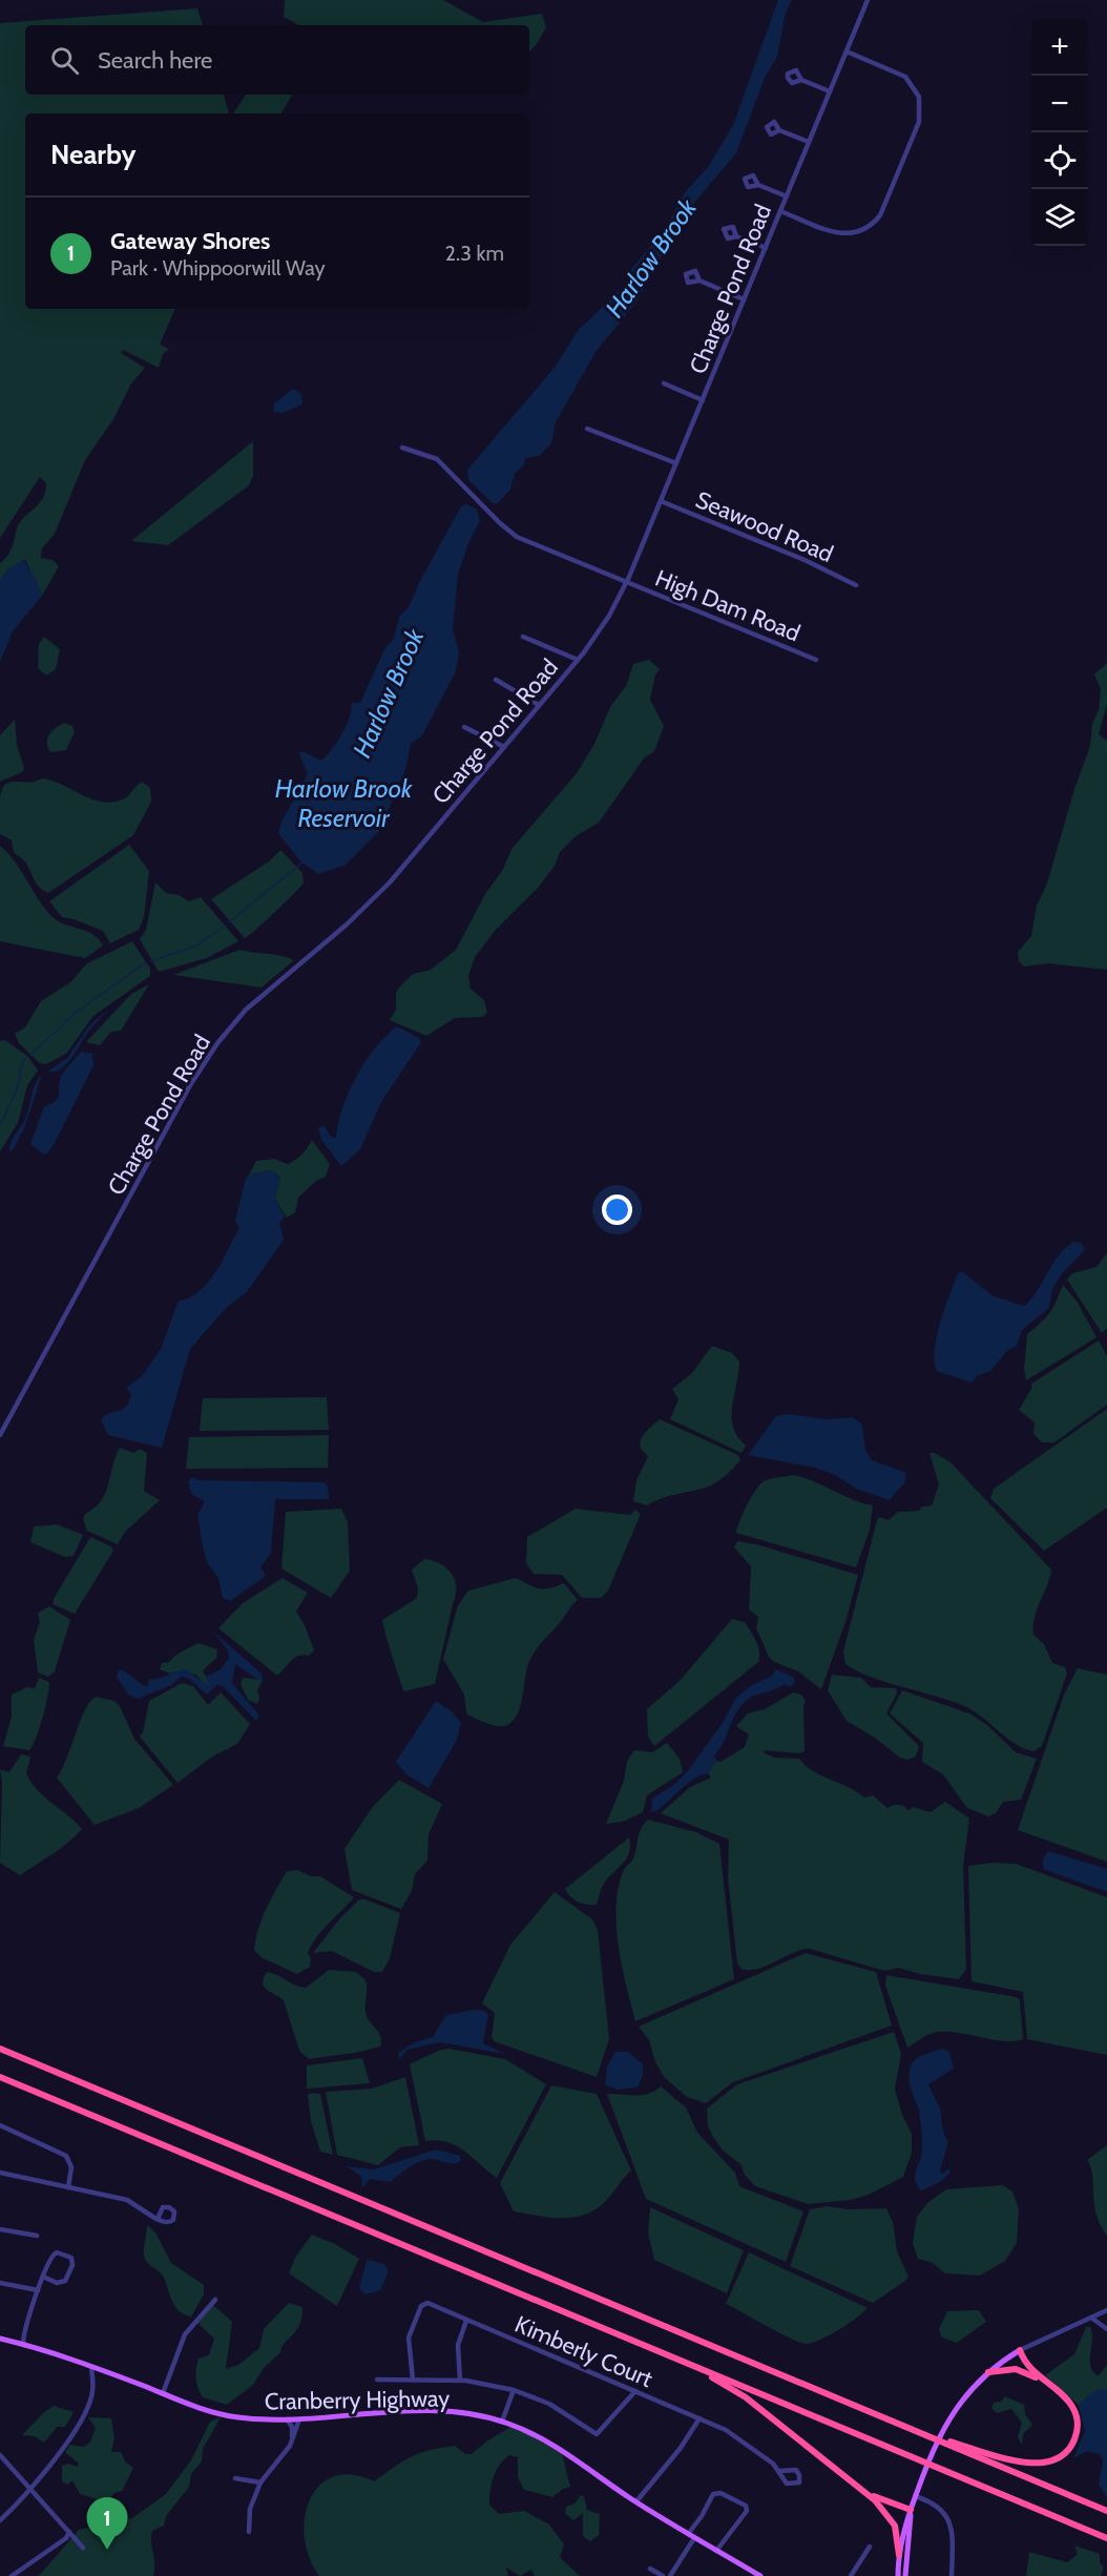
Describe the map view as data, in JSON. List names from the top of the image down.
{
  "streets": {
    "main road": ["Cranberry Highway"],
    "street": [
      "Charge Pond Road",
      "Seawood Road",
      "High Dam Road",
      "Kimberly Court"
    ]
  },
  "crossings": [
    ["Charge Pond Road", "Seawood Road"],
    ["Charge Pond Road", "High Dam Road"]
  ],
  "water": ["Harlow Brook", "Harlow Brook Reservoir"],
  "page": {
    "map_buttons": ["+", "−"],
    "search": "Search here",
    "heading": "Nearby",
    "list": [
      {
        "mark": "1",
        "name": "Gateway Shores",
        "note": "Park · Whippoorwill Way",
        "value": "2.3 km"
      }
    ],
    "pins": "1"
  }
}
